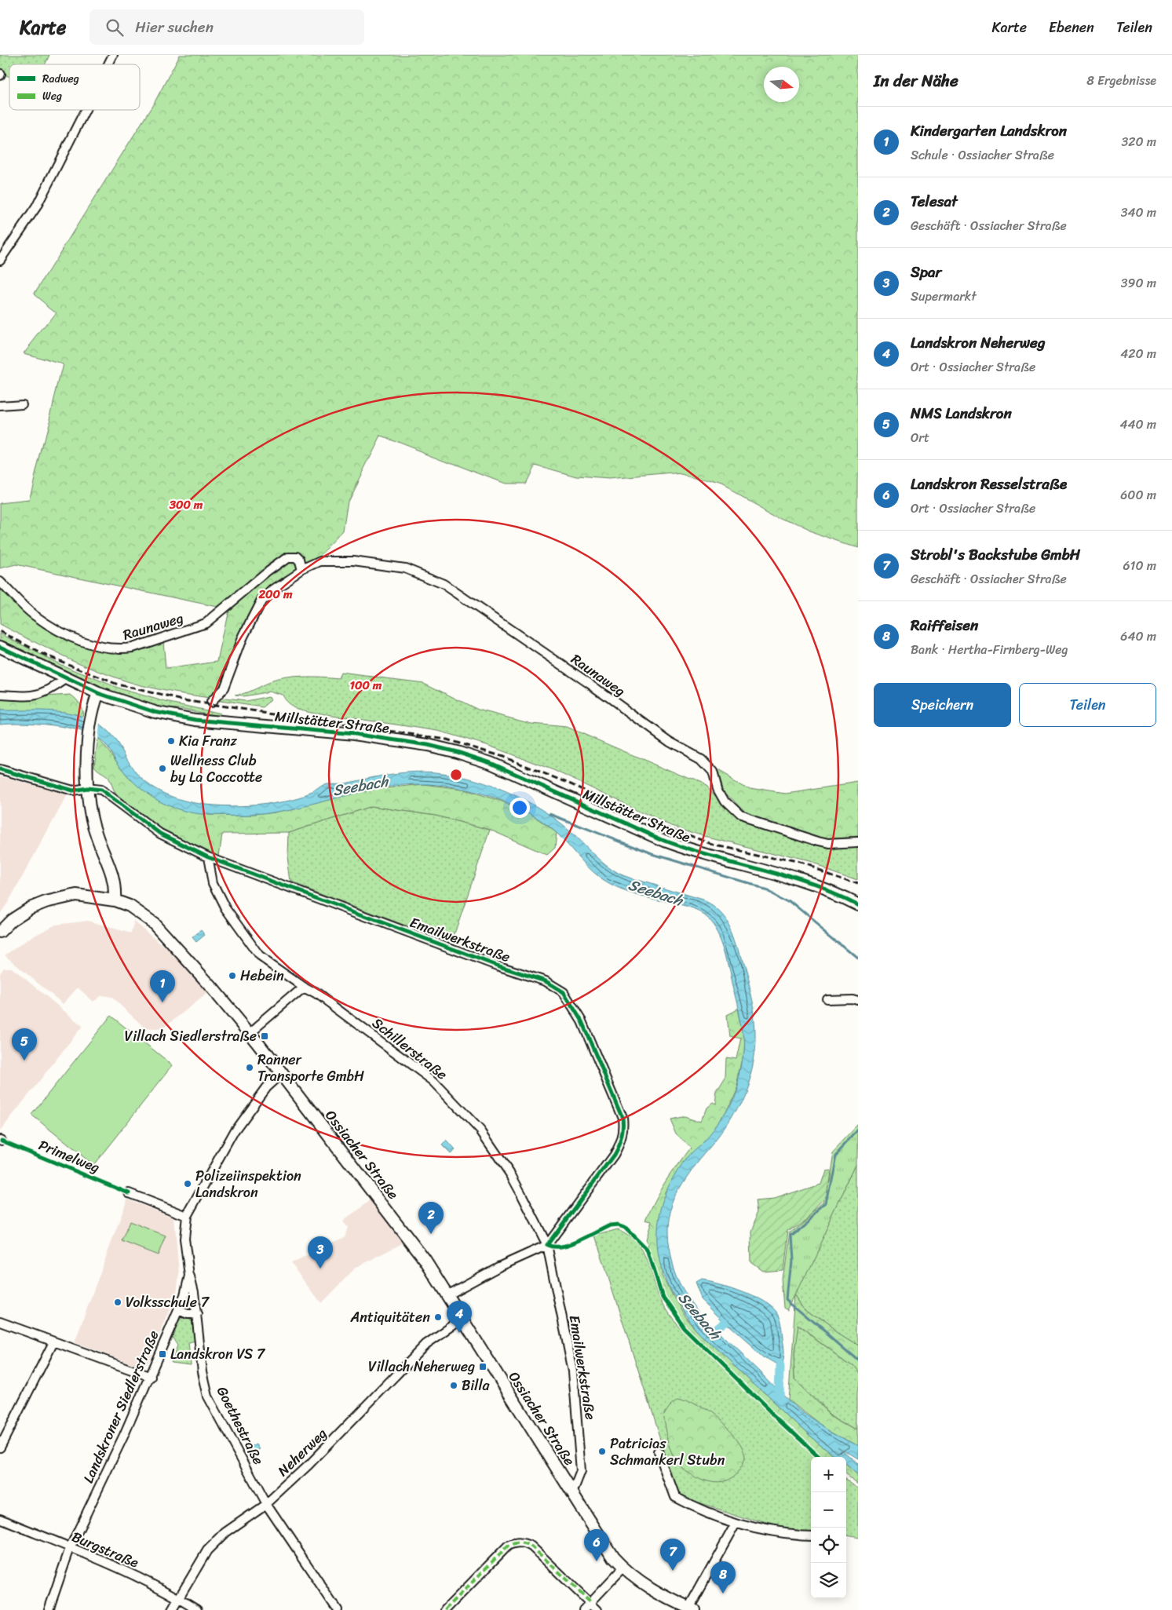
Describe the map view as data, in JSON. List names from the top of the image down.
{
  "streets": {
    "street": [
      "Raunaweg",
      "Millstätter Straße",
      "Emailwerkstraße",
      "Schillerstraße",
      "Ossiacher Straße",
      "Landskroner Siedlerstraße",
      "Goethestraße",
      "Neherweg",
      "Burgstraße"
    ],
    "cycle path": ["Primelweg"]
  },
  "crossings": [
    ["Emailwerkstraße", "Schillerstraße"],
    ["Emailwerkstraße", "Ossiacher Straße"],
    ["Ossiacher Straße", "Landskroner Siedlerstraße"],
    ["Ossiacher Straße", "Neherweg"],
    ["Landskroner Siedlerstraße", "Goethestraße"],
    ["Landskroner Siedlerstraße", "Burgstraße"],
    ["Goethestraße", "Neherweg"],
    ["Neherweg", "Burgstraße"]
  ],
  "water": ["Seebach"],
  "places": {
    "other": [
      "Kia Franz",
      "Wellness Club by La Coccotte",
      "Hebein",
      "Ranner Transporte GmbH",
      "Polizeiinspektion Landskron",
      "Volksschule 7",
      "Antiquitäten",
      "Billa",
      "Patricias Schmankerl Stubn"
    ],
    "transit": ["Villach Siedlerstraße", "Landskron VS 7", "Villach Neherweg"]
  },
  "legend": ["Radweg", "Weg"],
  "north": "right",
  "page": {
    "header": "Karte",
    "search": "Hier suchen",
    "nav": ["Karte", "Ebenen", "Teilen"],
    "heading": ["In der Nähe", "8 Ergebnisse"],
    "list": [
      {
        "mark": "1",
        "name": "Kindergarten Landskron",
        "note": "Schule · Ossiacher Straße",
        "value": "320 m"
      },
      {
        "mark": "2",
        "name": "Telesat",
        "note": "Geschäft · Ossiacher Straße",
        "value": "340 m"
      },
      {
        "mark": "3",
        "name": "Spar",
        "note": "Supermarkt",
        "value": "390 m"
      },
      {
        "mark": "4",
        "name": "Landskron Neherweg",
        "note": "Ort · Ossiacher Straße",
        "value": "420 m"
      },
      {
        "mark": "5",
        "name": "NMS Landskron",
        "note": "Ort",
        "value": "440 m"
      },
      {
        "mark": "6",
        "name": "Landskron Resselstraße",
        "note": "Ort · Ossiacher Straße",
        "value": "600 m"
      },
      {
        "mark": "7",
        "name": "Strobl's Backstube GmbH",
        "note": "Geschäft · Ossiacher Straße",
        "value": "610 m"
      },
      {
        "mark": "8",
        "name": "Raiffeisen",
        "note": "Bank · Hertha-Firnberg-Weg",
        "value": "640 m"
      }
    ],
    "buttons": ["Speichern", "Teilen"],
    "pins": [
      "1",
      "5",
      "2",
      "3",
      "4",
      "6",
      "7",
      "8"
    ],
    "map_buttons": ["+", "−"]
  },
  "rings": ["300 m", "200 m", "100 m"]
}
